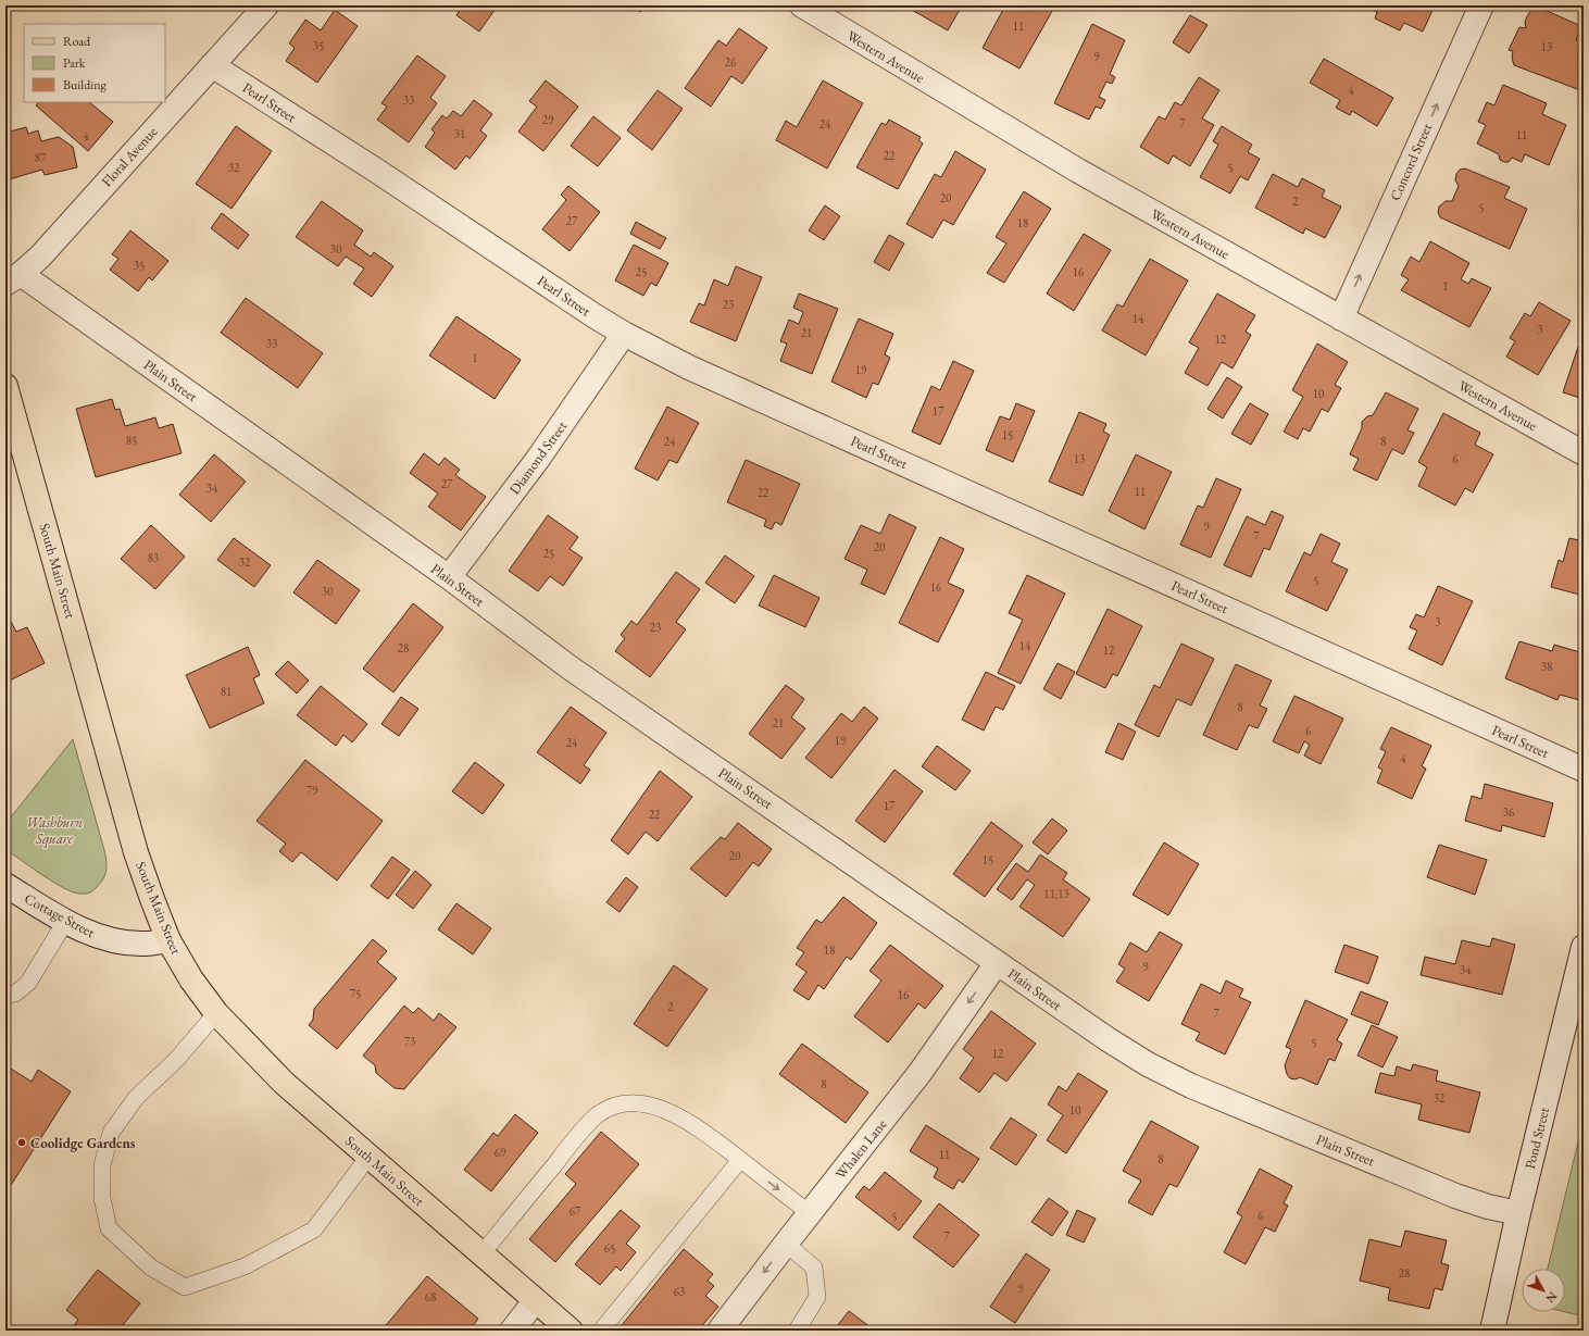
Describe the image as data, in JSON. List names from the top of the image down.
{
  "streets": {
    "main road": ["South Main Street"],
    "street": [
      "Western Avenue",
      "Pearl Street",
      "Floral Avenue",
      "Concord Street",
      "Plain Street",
      "Diamond Street",
      "Cottage Street",
      "Pond Street",
      "Whalen Lane"
    ]
  },
  "crossings": [
    ["Western Avenue", "Concord Street"],
    ["Pearl Street", "Floral Avenue"],
    ["Pearl Street", "Diamond Street"],
    ["Floral Avenue", "Plain Street"],
    ["Plain Street", "Diamond Street"],
    ["Plain Street", "Pond Street"],
    ["Plain Street", "Whalen Lane"],
    ["South Main Street", "Cottage Street"]
  ],
  "one_way": ["Concord Street", "Whalen Lane"],
  "parks": ["Washburn Square"],
  "places": ["Coolidge Gardens"],
  "house_numbers": [
    "11",
    "35",
    "13",
    "9",
    "26",
    "4",
    "33",
    "29",
    "7",
    "24",
    "31",
    "11",
    "4",
    "22",
    "87",
    "32",
    "5",
    "20",
    "2",
    "5",
    "27",
    "18",
    "30",
    "35",
    "25",
    "16",
    "1",
    "23",
    "14",
    "3",
    "21",
    "12",
    "33",
    "1",
    "19",
    "10",
    "17",
    "15",
    "85",
    "24",
    "8",
    "13",
    "6",
    "27",
    "34",
    "11",
    "22",
    "9",
    "7",
    "20",
    "25",
    "83",
    "32",
    "5",
    "16",
    "30",
    "3",
    "23",
    "14",
    "28",
    "12",
    "38",
    "81",
    "8",
    "21",
    "6",
    "19",
    "24",
    "4",
    "79",
    "17",
    "36",
    "22",
    "20",
    "15",
    "11;13",
    "18",
    "9",
    "34",
    "75",
    "16",
    "2",
    "7",
    "73",
    "5",
    "12",
    "8",
    "32",
    "10",
    "69",
    "11",
    "8",
    "67",
    "6",
    "5",
    "7",
    "65",
    "28",
    "9",
    "63",
    "68"
  ],
  "legend": ["Road", "Park", "Building"],
  "north": "bottom right"
}
